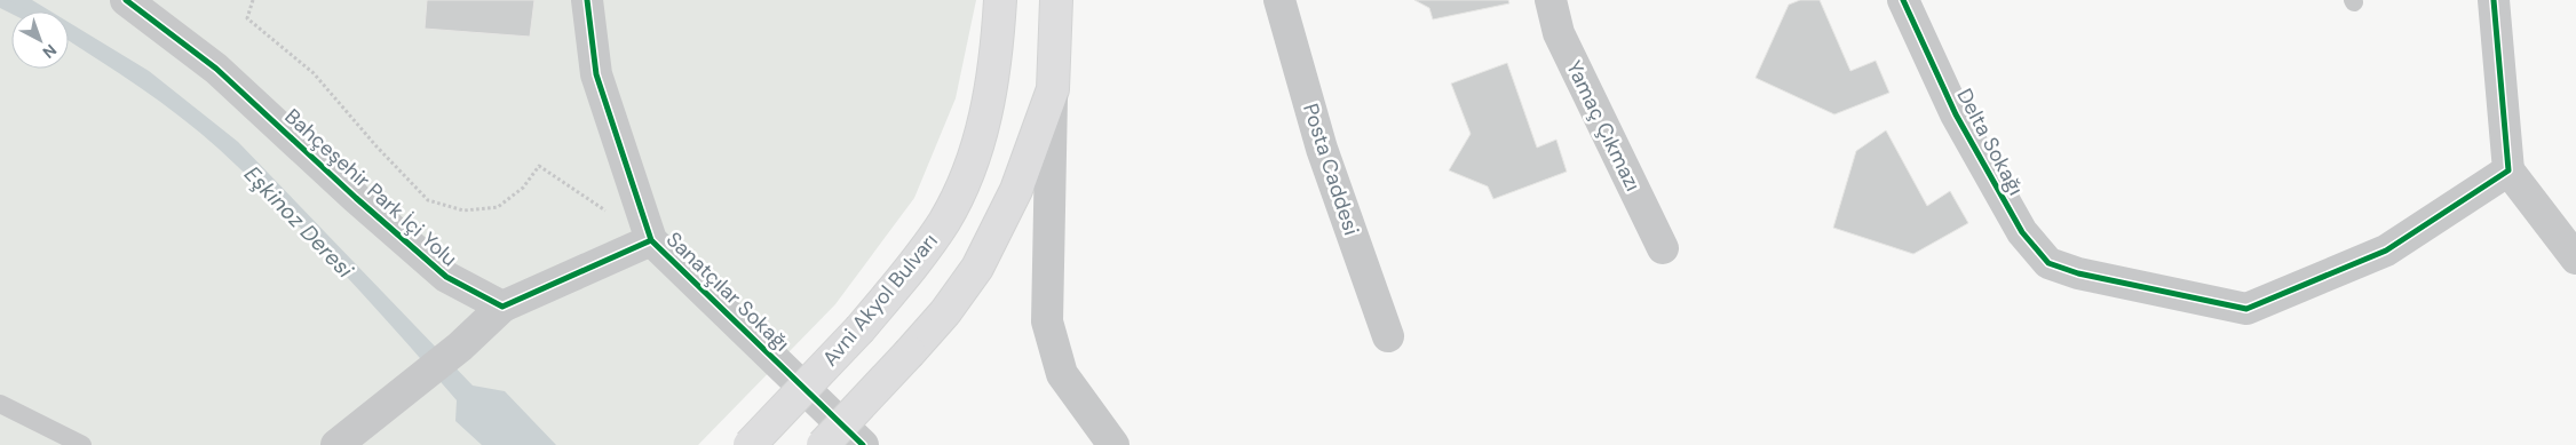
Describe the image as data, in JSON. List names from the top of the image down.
{
  "streets": {
    "main road": ["Avni Akyol Bulvarı"],
    "street": [
      "Yamaç Çıkmazı",
      "Delta Sokağı",
      "Posta Caddesi",
      "Bahçeşehir Park İçi Yolu",
      "Sanatçılar Sokağı"
    ]
  },
  "water": ["Eşkinoz Deresi"],
  "north": "bottom right"
}
